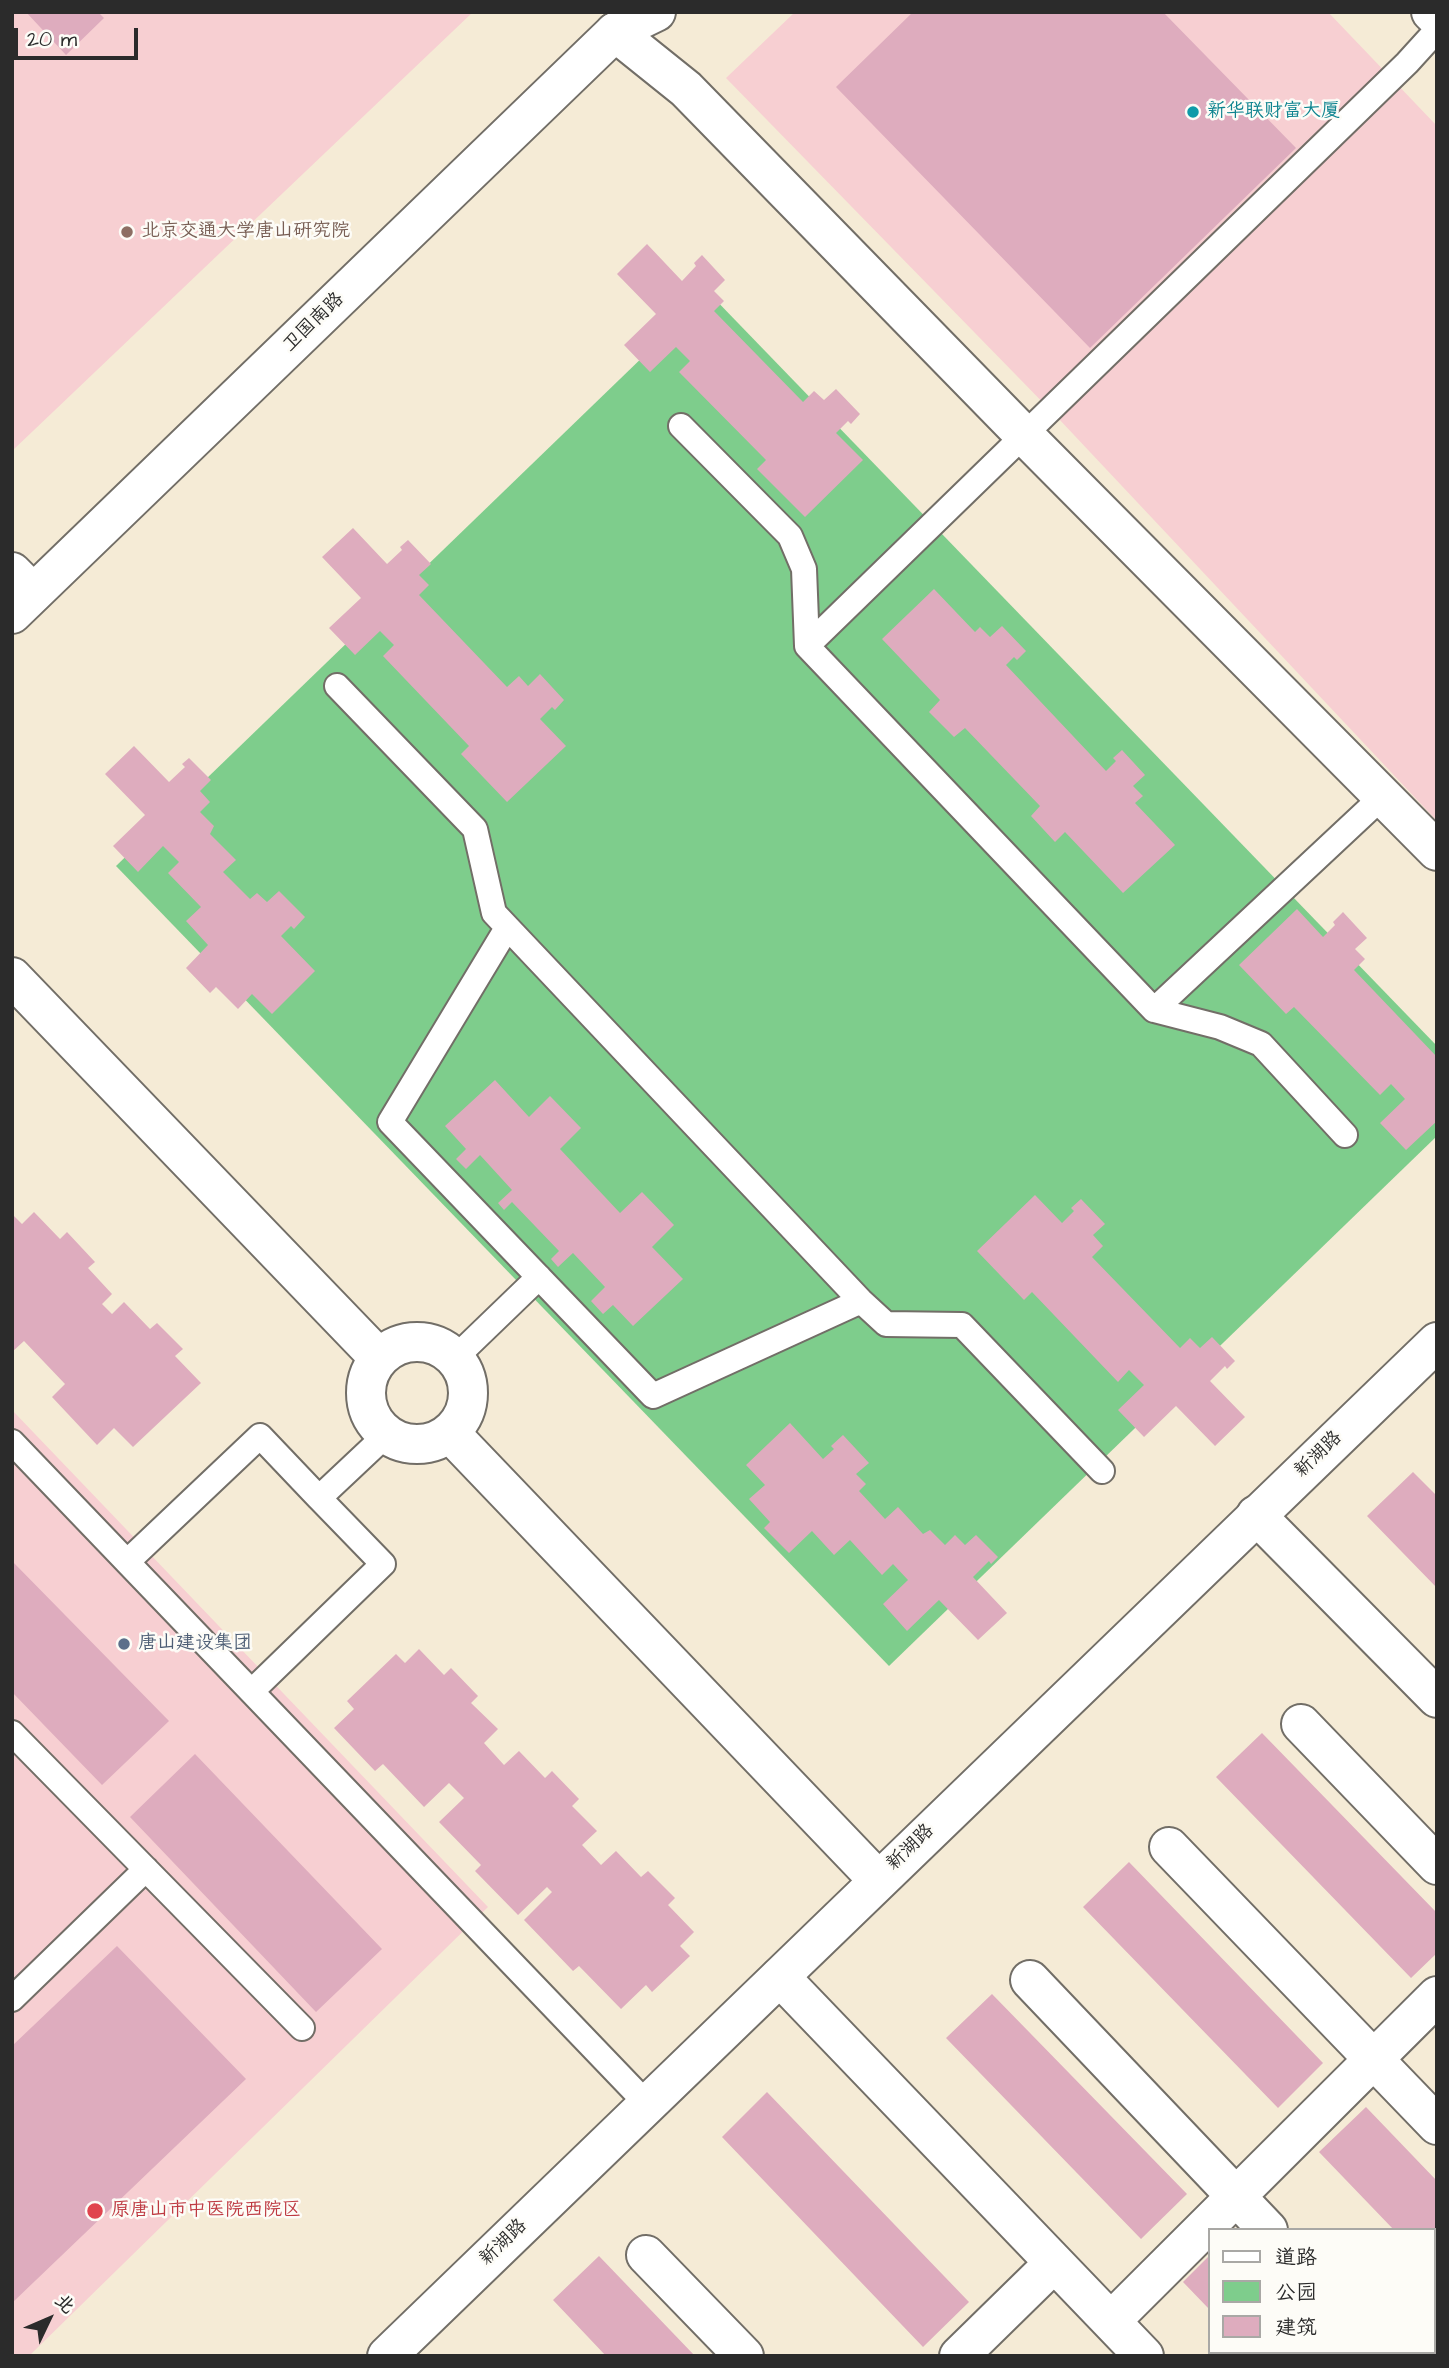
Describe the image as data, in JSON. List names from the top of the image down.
{
  "streets": {
    "street": ["卫国南路", "新湖路"]
  },
  "places": [
    "新华联财富大厦",
    "北京交通大学唐山研究院",
    "唐山建设集团",
    "原唐山市中医院西院区"
  ],
  "legend": ["道路", "公园", "建筑"],
  "scale_bar": "20 m",
  "north": "top right"
}
